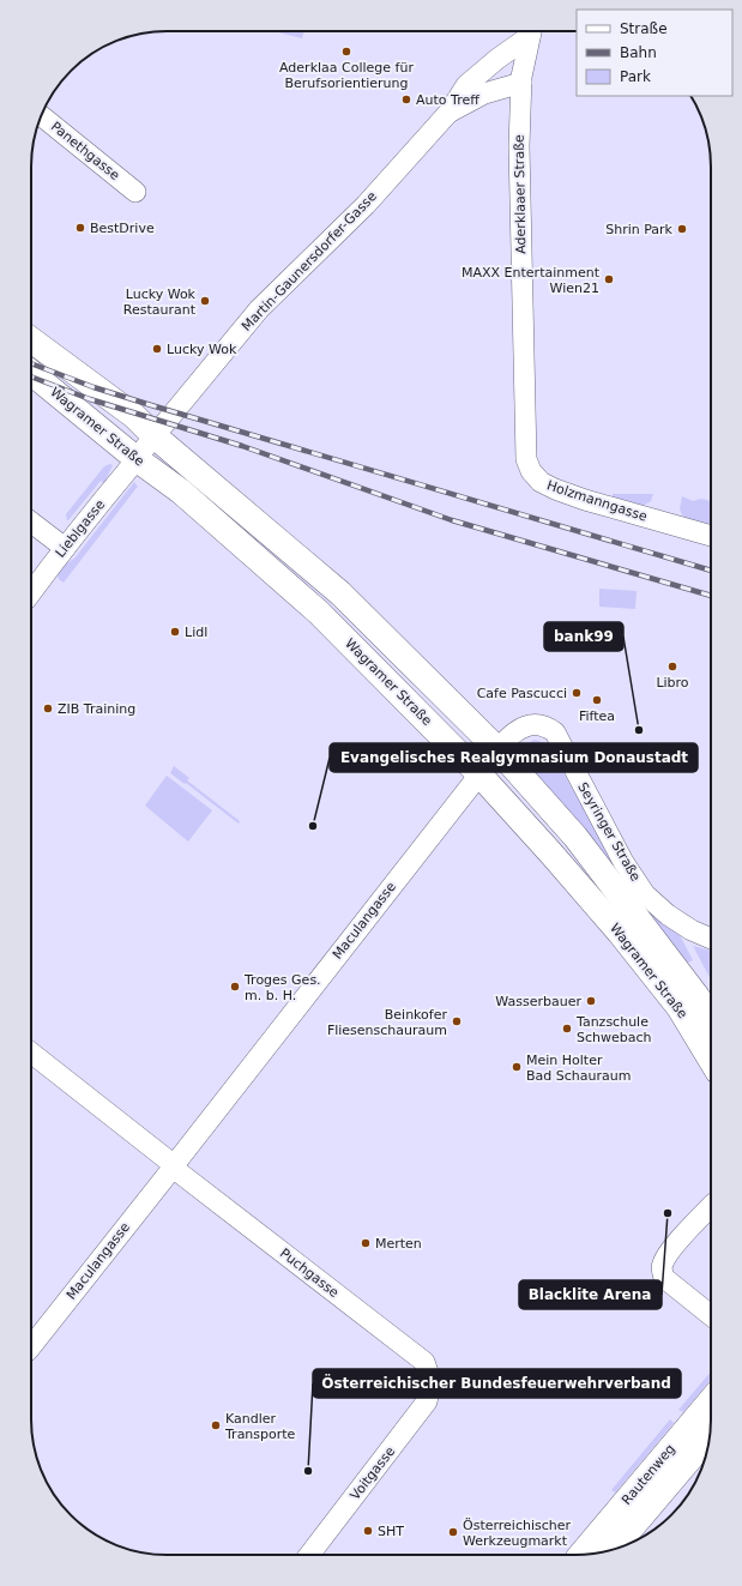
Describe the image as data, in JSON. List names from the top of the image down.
{
  "streets": {
    "main road": ["Wagramer Straße", "Rautenweg"],
    "street": [
      "Panethgasse",
      "Aderklaaer Straße",
      "Martin-Gaunersdorfer-Gasse",
      "Holzmanngasse",
      "Lieblgasse",
      "Seyringer Straße",
      "Maculangasse",
      "Puchgasse",
      "Voitgasse"
    ]
  },
  "crossings": [
    ["Aderklaaer Straße", "Martin-Gaunersdorfer-Gasse"],
    ["Aderklaaer Straße", "Holzmanngasse"],
    ["Martin-Gaunersdorfer-Gasse", "Wagramer Straße"],
    ["Martin-Gaunersdorfer-Gasse", "Lieblgasse"],
    ["Wagramer Straße", "Lieblgasse"],
    ["Wagramer Straße", "Seyringer Straße"],
    ["Wagramer Straße", "Maculangasse"],
    ["Seyringer Straße", "Maculangasse"],
    ["Maculangasse", "Puchgasse"],
    ["Puchgasse", "Voitgasse"]
  ],
  "places": [
    "Aderklaa College für Berufsorientierung",
    "Auto Treff",
    "BestDrive",
    "Shrin Park",
    "MAXX Entertainment Wien21",
    "Lucky Wok Restaurant",
    "Lucky Wok",
    "Lidl",
    "Libro",
    "Cafe Pascucci",
    "Fiftea",
    "ZIB Training",
    "bank99",
    "Evangelisches Realgymnasium Donaustadt",
    "Troges Ges. m. b. H.",
    "Wasserbauer",
    "Beinkofer Fliesenschauraum",
    "Tanzschule Schwebach",
    "Mein Holter Bad Schauraum",
    "Blacklite Arena",
    "Merten",
    "Kandler Transporte",
    "Österreichischer Bundesfeuerwehrverband",
    "SHT",
    "Österreichischer Werkzeugmarkt"
  ],
  "legend": ["Straße", "Bahn", "Park"]
}
